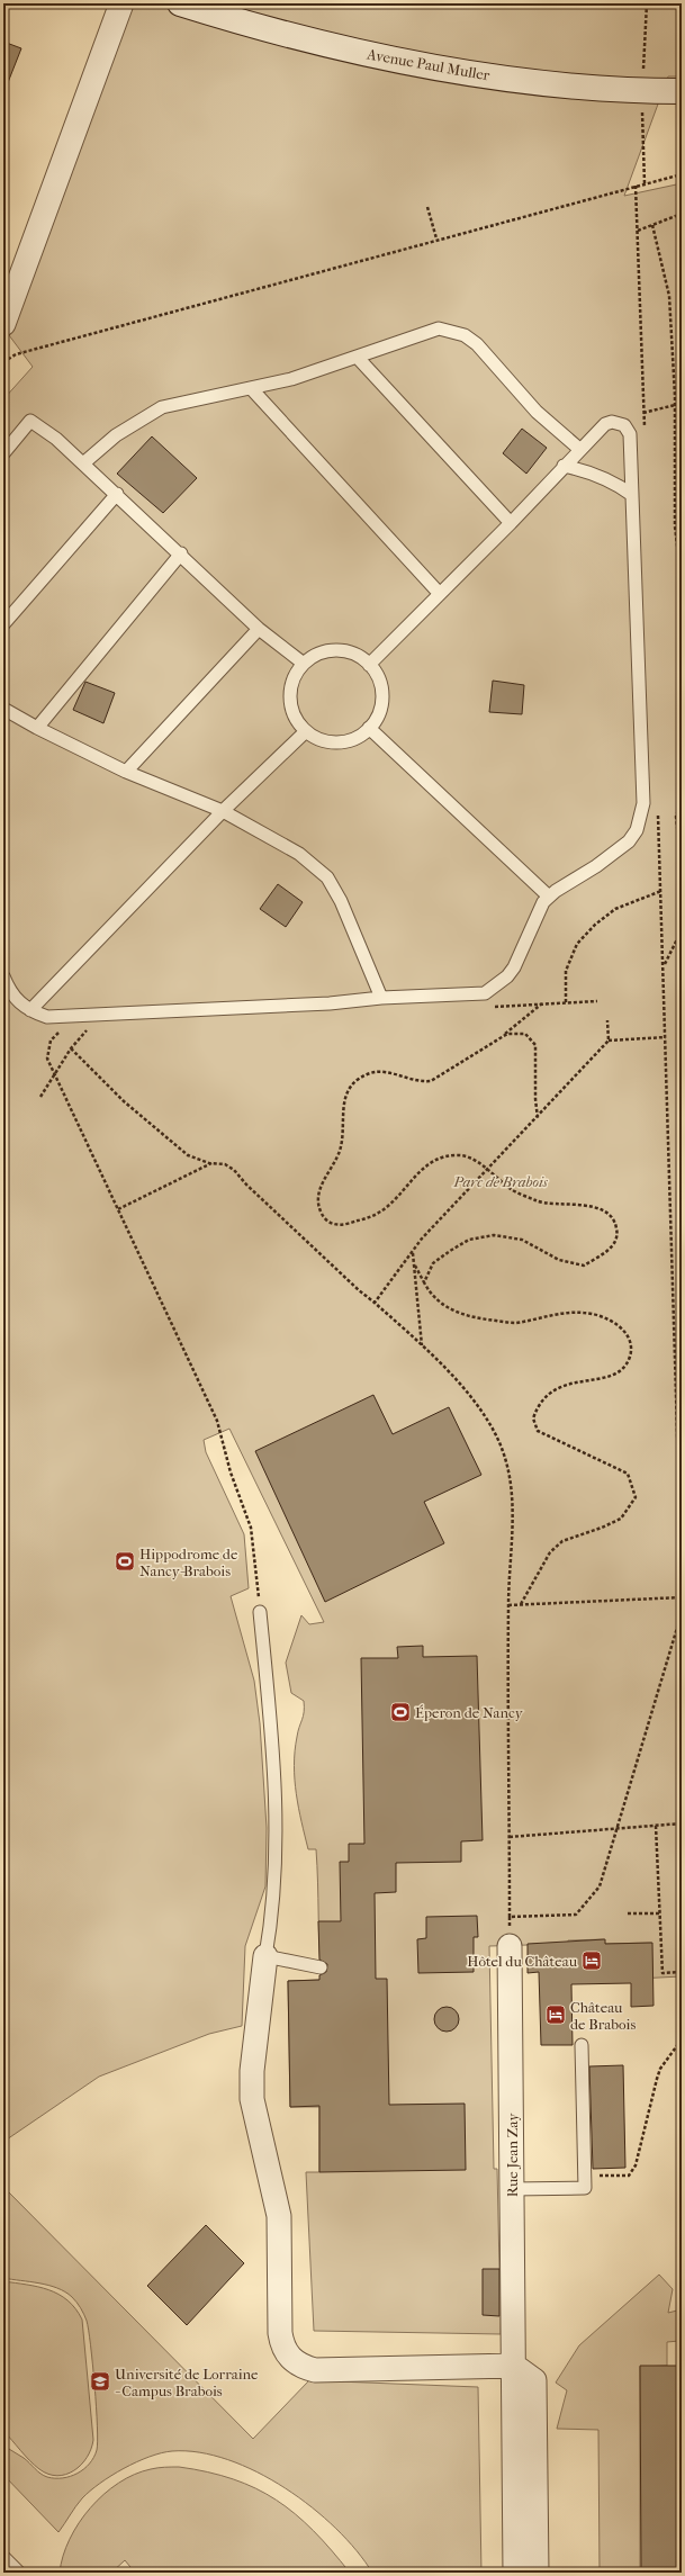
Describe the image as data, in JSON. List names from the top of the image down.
{
  "streets": {
    "main road": ["Avenue Paul Muller"],
    "street": ["Rue Jean Zay"]
  },
  "parks": ["Parc de Brabois"],
  "places": {
    "sports": ["Hippodrome de Nancy-Brabois", "Éperon de Nancy"],
    "hotel": ["Hôtel du Château", "Château de Brabois"],
    "school or university": ["Université de Lorraine - Campus Brabois"]
  }
}
